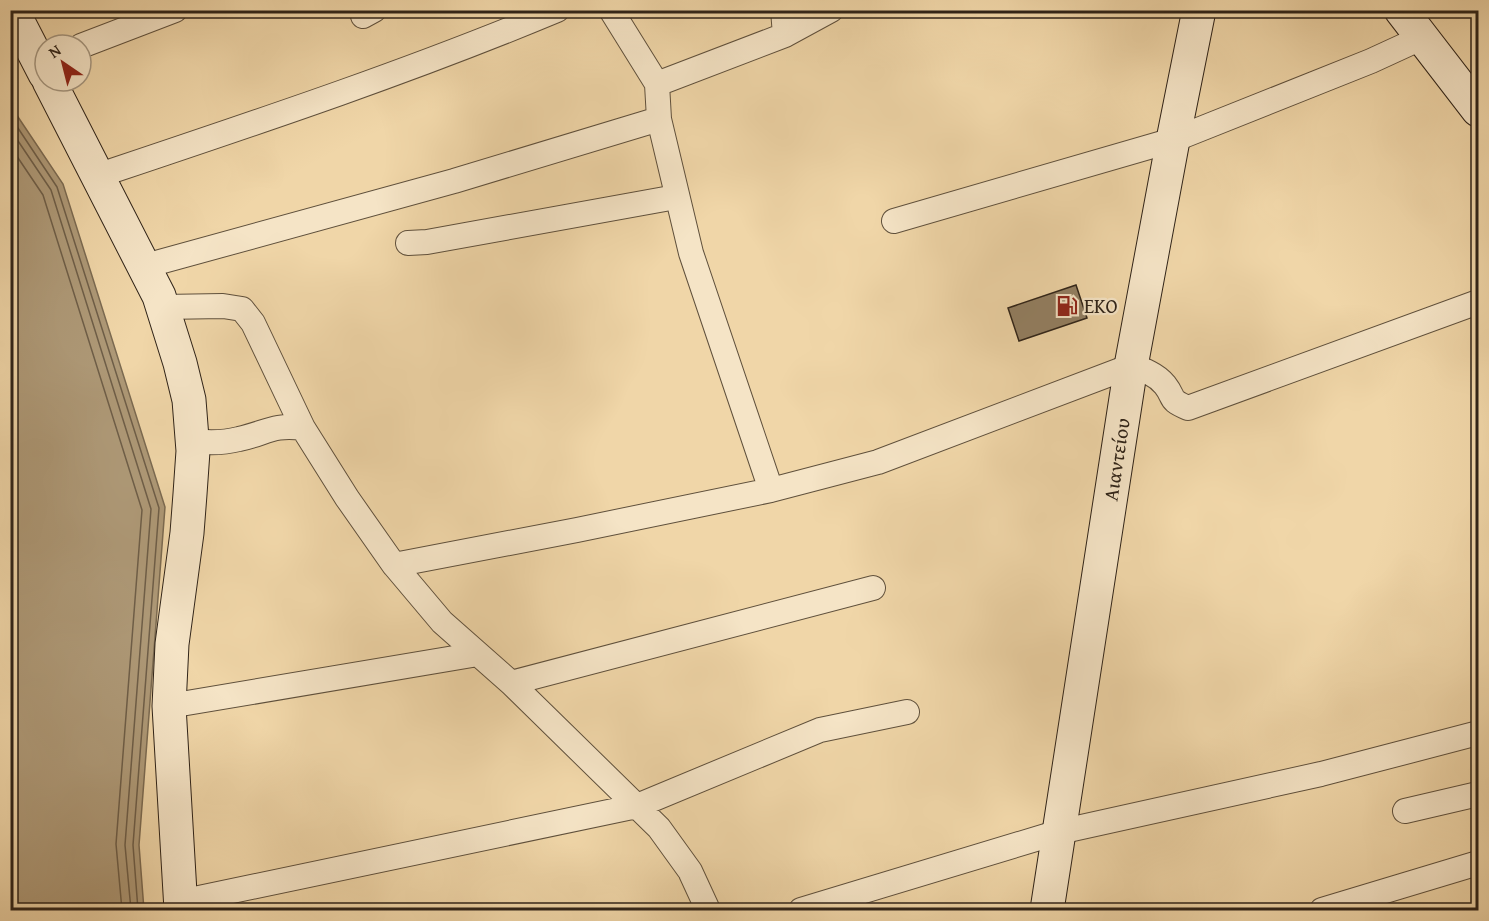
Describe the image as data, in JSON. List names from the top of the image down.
{
  "streets": {
    "street": ["Αιαντείου"]
  },
  "places": {
    "fuel station": ["EKO"]
  },
  "north": "top left"
}
